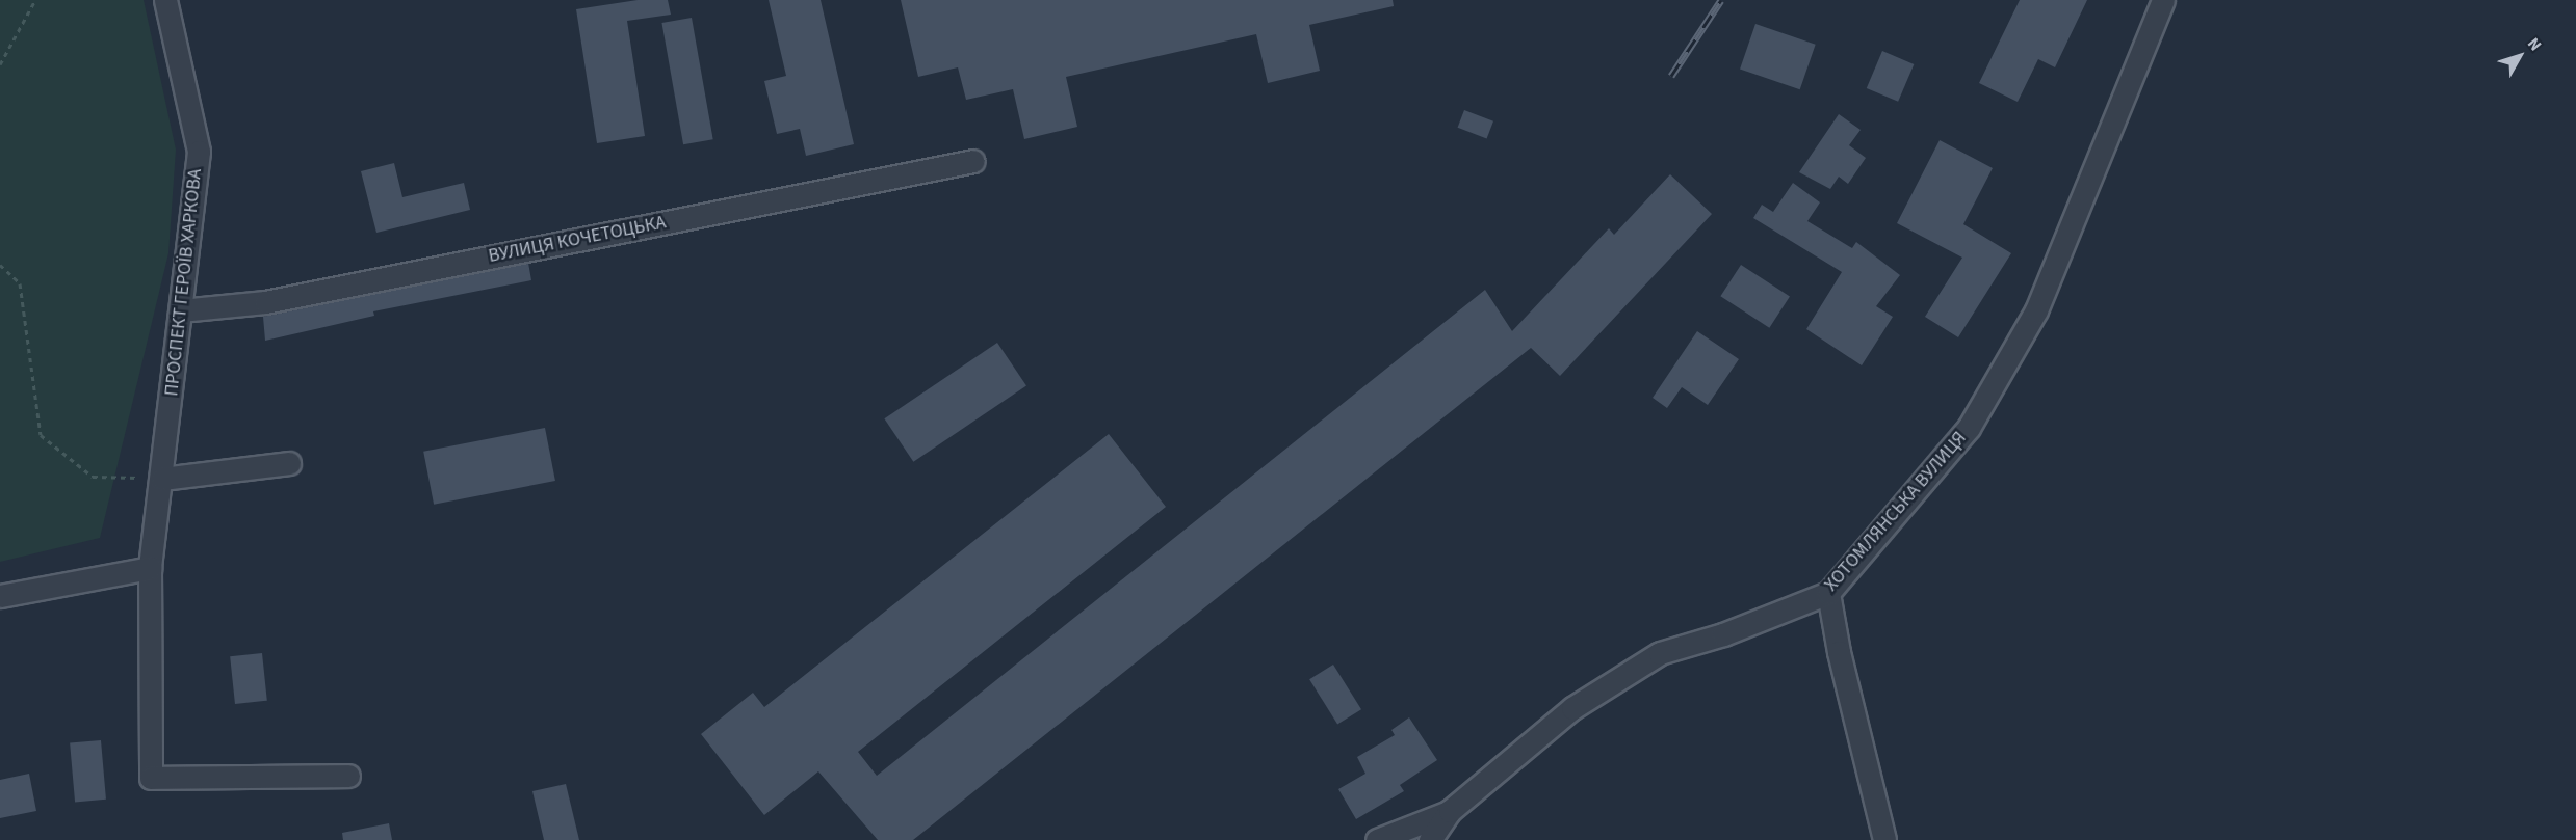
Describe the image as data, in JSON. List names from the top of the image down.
{
  "streets": {
    "street": ["ВУЛИЦЯ КОЧЕТОЦЬКА", "ПРОСПЕКТ ГЕРОЇВ ХАРКОВА", "ХОТОМЛЯНСЬКА ВУЛИЦЯ"]
  },
  "crossings": [
    ["ВУЛИЦЯ КОЧЕТОЦЬКА", "ПРОСПЕКТ ГЕРОЇВ ХАРКОВА"]
  ],
  "north": "top right"
}
